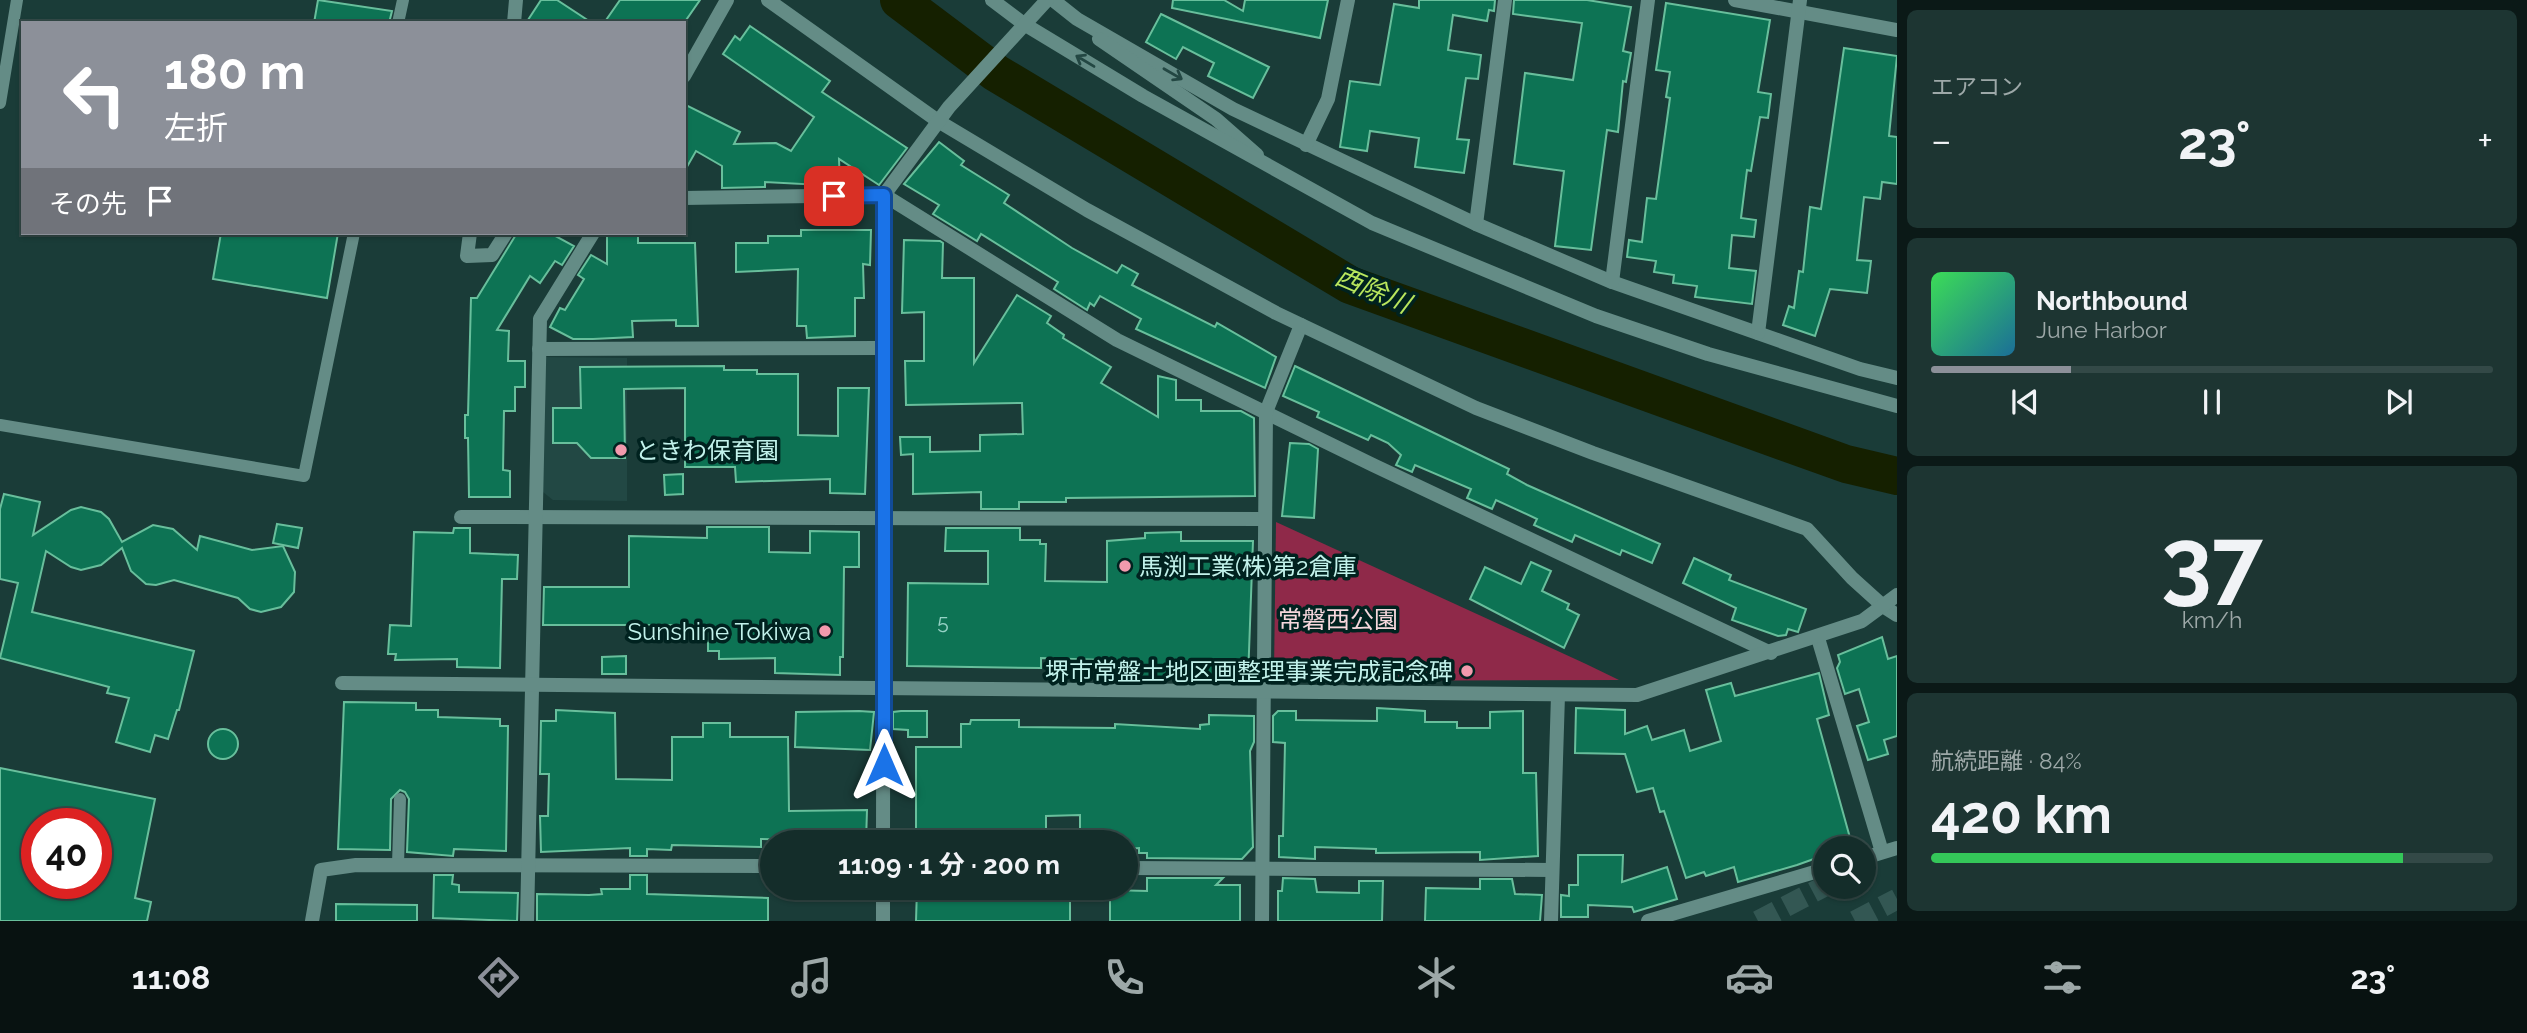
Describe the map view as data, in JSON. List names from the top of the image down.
{
  "water": ["西除川"],
  "parks": ["常磐西公園"],
  "places": [
    "ときわ保育園",
    "馬渕工業(株)第2倉庫",
    "Sunshine Tokiwa",
    "堺市常盤土地区画整理事業完成記念碑"
  ],
  "house_numbers": ["5"],
  "page": {
    "tile": [
      "エアコン",
      ["37", "km/h"],
      ["航続距離 · 84%", "420 km"]
    ],
    "turn": ["180 m", "左折"],
    "heat": ["−", "23°", "+"],
    "then": "その先",
    "song": ["Northbound", "June Harbor"],
    "limit": "40",
    "trip": "11:09 · 1 分 · 200 m",
    "tabs": ["11:08", "23°"]
  }
}
